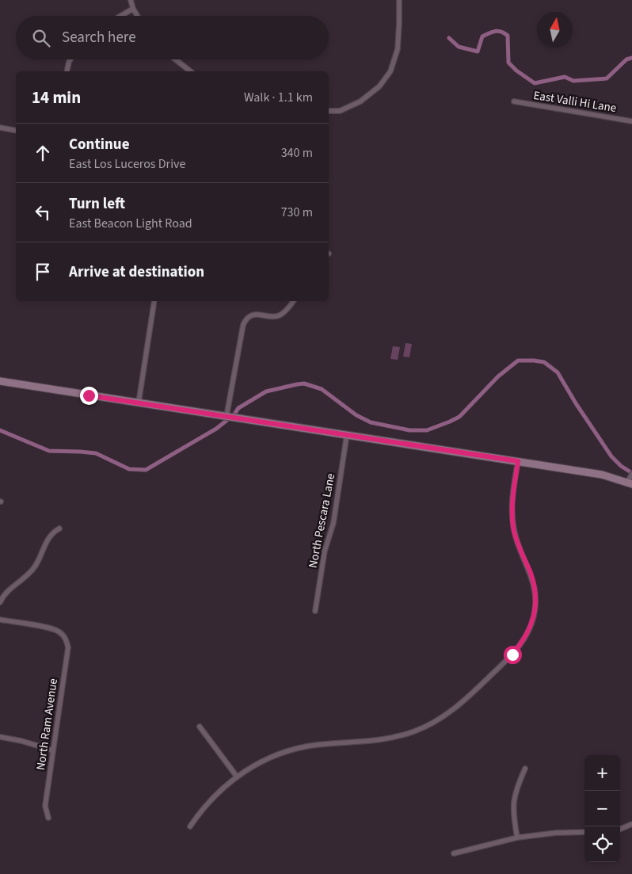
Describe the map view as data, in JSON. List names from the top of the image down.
{
  "streets": {
    "street": ["East Valli Hi Lane", "North Pescara Lane", "North Ram Avenue"]
  },
  "north": "top",
  "page": {
    "search": "Search here",
    "heading": ["14 min", "Walk · 1.1 km"],
    "list": [
      ["Continue", "East Los Luceros Drive", "340 m"],
      ["Turn left", "East Beacon Light Road", "730 m"],
      "Arrive at destination"
    ],
    "map_buttons": ["+", "−"]
  }
}
